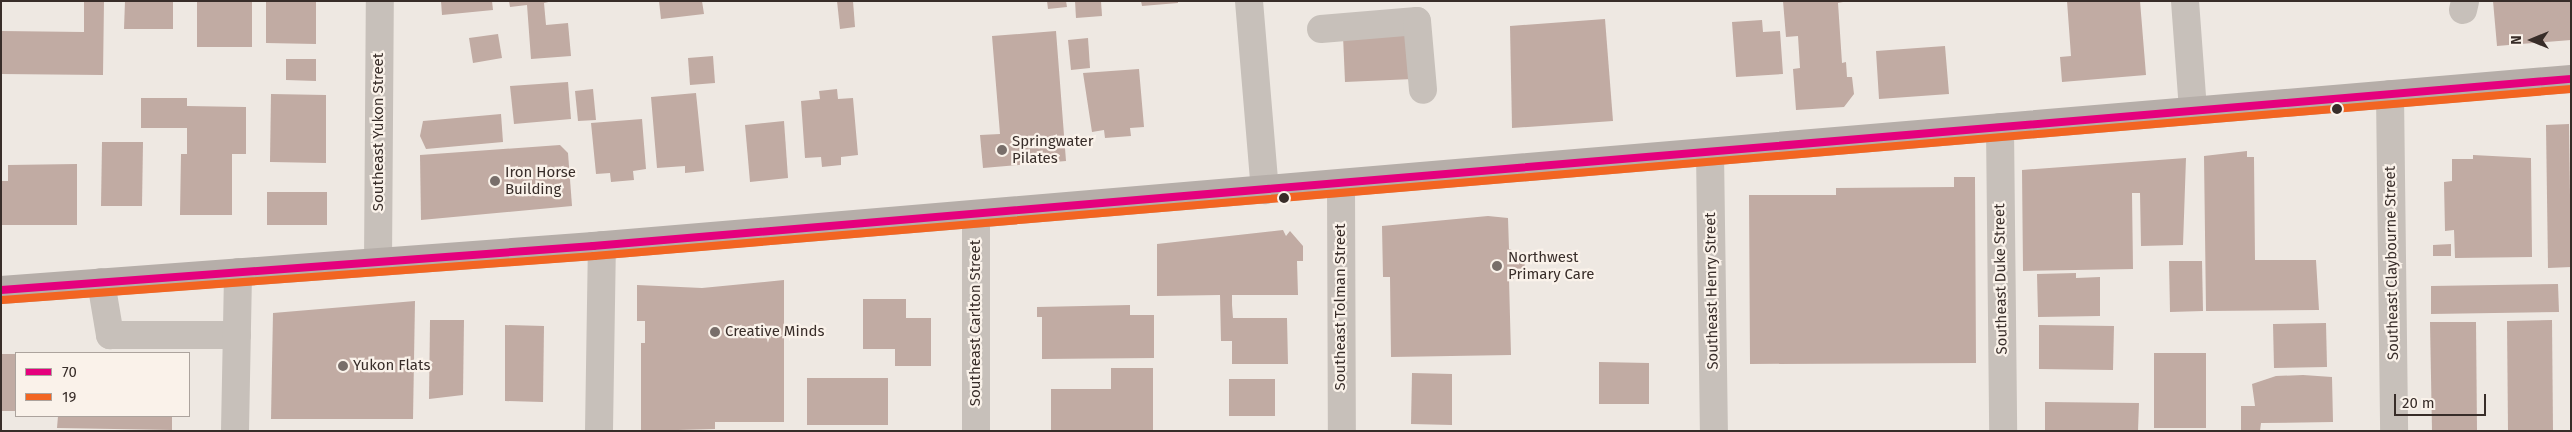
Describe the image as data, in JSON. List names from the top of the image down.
{
  "streets": {
    "street": [
      "Southeast Yukon Street",
      "Southeast Claybourne Street",
      "Southeast Duke Street",
      "Southeast Henry Street",
      "Southeast Tolman Street",
      "Southeast Carlton Street"
    ]
  },
  "places": [
    "Springwater Pilates",
    "Iron Horse Building",
    "Northwest Primary Care",
    "Creative Minds",
    "Yukon Flats"
  ],
  "lines": ["transit line 70", "transit line 19"],
  "legend": ["70", "19"],
  "scale_bar": "20 m",
  "north": "left"
}
